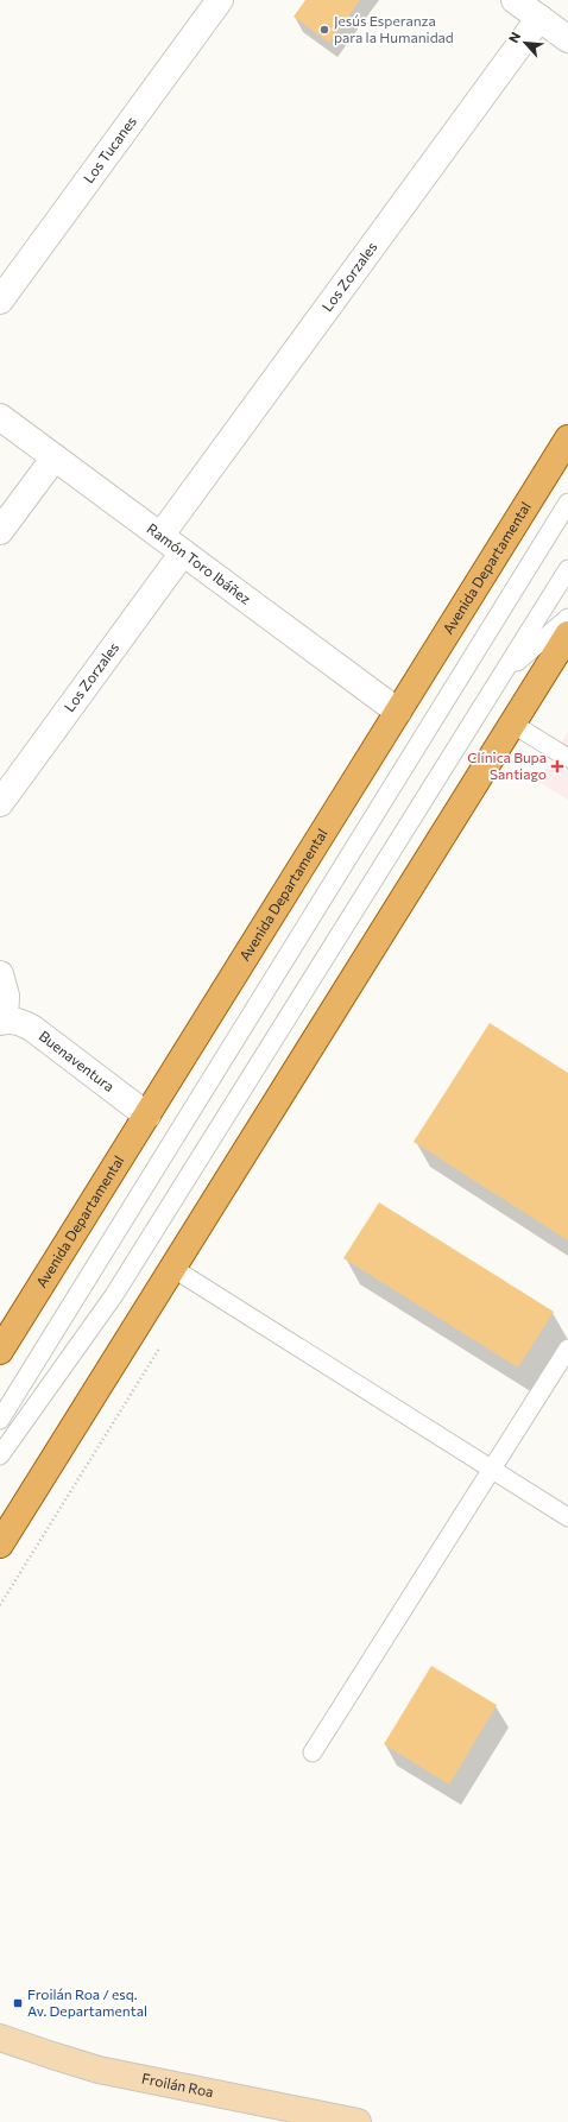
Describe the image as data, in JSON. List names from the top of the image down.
{
  "streets": {
    "main road": ["Avenida Departamental", "Froilán Roa"],
    "street": [
      "Los Tucanes",
      "Los Zorzales",
      "Ramón Toro Ibáñez",
      "Buenaventura"
    ]
  },
  "crossings": [
    ["Los Zorzales", "Ramón Toro Ibáñez"],
    ["Ramón Toro Ibáñez", "Avenida Departamental"],
    ["Avenida Departamental", "Buenaventura"]
  ],
  "places": {
    "other": ["Jesús Esperanza para la Humanidad"],
    "health": ["Clínica Bupa Santiago"],
    "transit": ["Froilán Roa / esq. Av. Departamental"]
  },
  "north": "top left"
}
